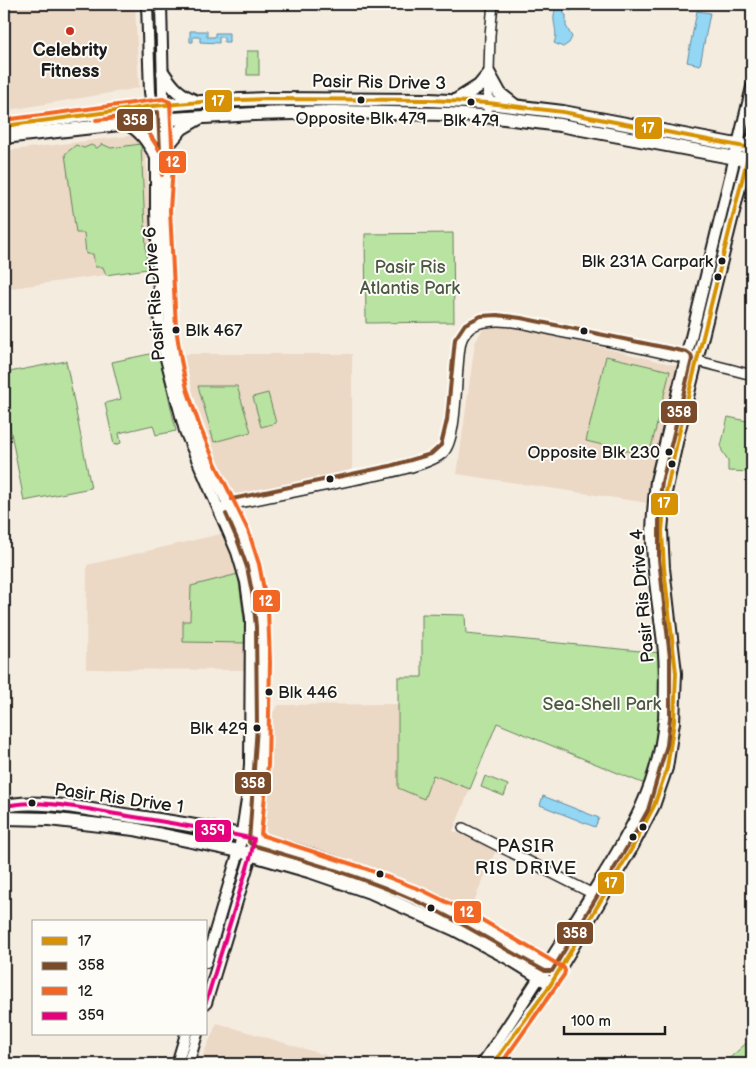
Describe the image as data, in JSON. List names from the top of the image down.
{
  "streets": {
    "main road": ["Pasir Ris Drive 3", "Pasir Ris Drive 1"],
    "street": ["Pasir Ris Drive 6", "Pasir Ris Drive 4"]
  },
  "crossings": [
    ["Pasir Ris Drive 3", "Pasir Ris Drive 6"],
    ["Pasir Ris Drive 3", "Pasir Ris Drive 4"],
    ["Pasir Ris Drive 6", "Pasir Ris Drive 1"],
    ["Pasir Ris Drive 4", "Pasir Ris Drive 1"]
  ],
  "districts": ["PASIR RIS DRIVE"],
  "parks": ["Pasir Ris Atlantis Park", "Sea-Shell Park"],
  "places": [
    "Celebrity Fitness",
    "Opposite Blk 479",
    "Blk 479",
    "Blk 231A Carpark",
    "Blk 467",
    "Opposite Blk 230",
    "Blk 446",
    "Blk 429"
  ],
  "lines": [
    "transit line 17",
    "transit line 12",
    "transit line 358",
    "transit line 359"
  ],
  "legend": [
    "17",
    "358",
    "12",
    "359"
  ],
  "scale_bar": "100 m"
}
